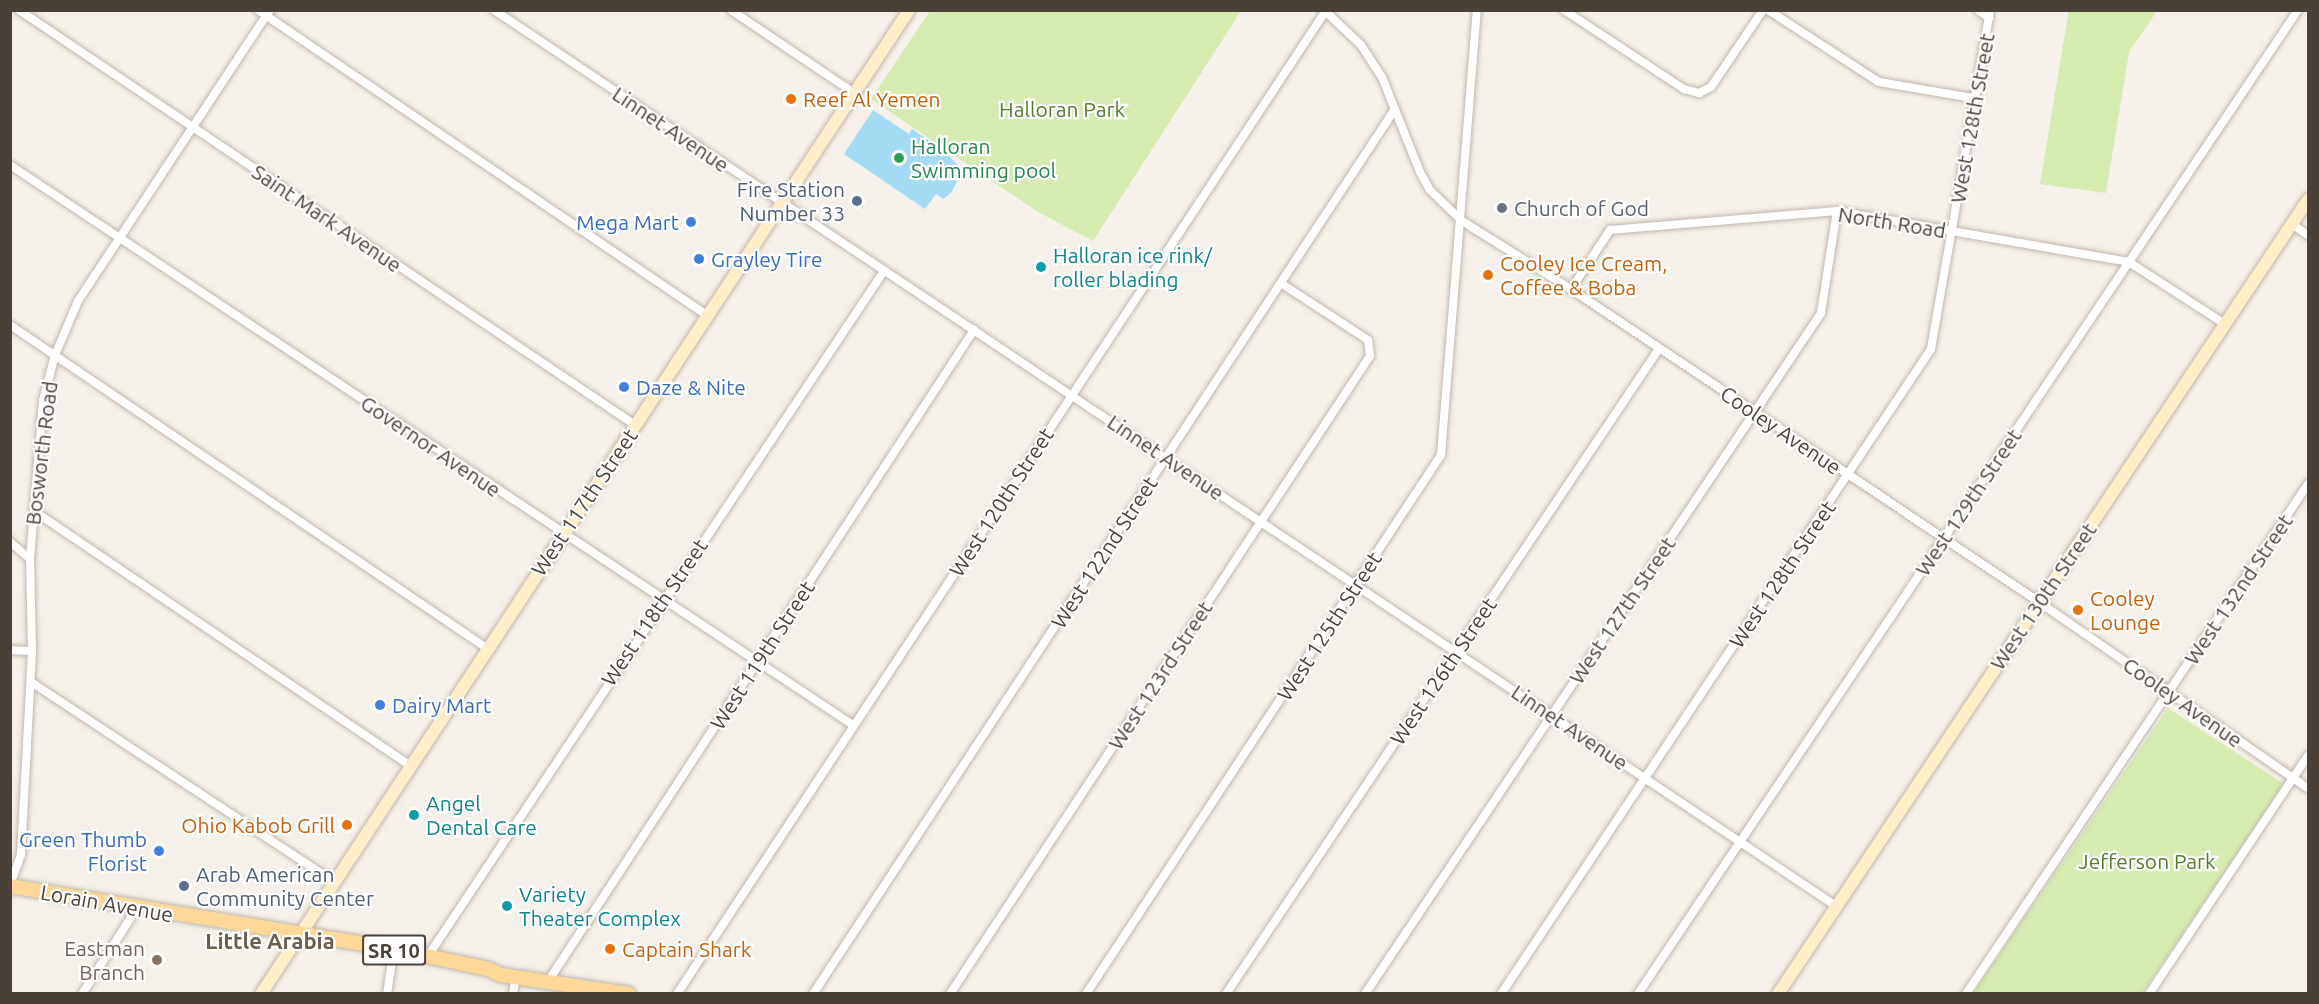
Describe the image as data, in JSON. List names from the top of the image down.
{
  "streets": {
    "main road": [
      "West 117th Street",
      "West 130th Street",
      "Lorain Avenue",
      "SR 10"
    ],
    "street": [
      "West 128th Street",
      "Linnet Avenue",
      "Saint Mark Avenue",
      "North Road",
      "Cooley Avenue",
      "Governor Avenue",
      "Bosworth Road",
      "West 120th Street",
      "West 129th Street",
      "West 122nd Street",
      "West 132nd Street",
      "West 127th Street",
      "West 118th Street",
      "West 125th Street",
      "West 119th Street",
      "West 126th Street",
      "West 123rd Street"
    ]
  },
  "crossings": [
    ["West 128th Street", "Linnet Avenue"],
    ["West 128th Street", "North Road"],
    ["West 128th Street", "Cooley Avenue"],
    ["Linnet Avenue", "West 117th Street"],
    ["Linnet Avenue", "West 120th Street"],
    ["Linnet Avenue", "West 129th Street"],
    ["Linnet Avenue", "West 122nd Street"],
    ["Linnet Avenue", "West 130th Street"],
    ["Linnet Avenue", "West 127th Street"],
    ["Linnet Avenue", "West 118th Street"],
    ["Linnet Avenue", "West 125th Street"],
    ["Linnet Avenue", "West 119th Street"],
    ["Linnet Avenue", "West 126th Street"],
    ["Linnet Avenue", "West 123rd Street"],
    ["Saint Mark Avenue", "Bosworth Road"],
    ["Saint Mark Avenue", "West 117th Street"],
    ["North Road", "Cooley Avenue"],
    ["North Road", "West 129th Street"],
    ["North Road", "West 130th Street"],
    ["North Road", "West 127th Street"],
    ["Cooley Avenue", "West 120th Street"],
    ["Cooley Avenue", "West 129th Street"],
    ["Cooley Avenue", "West 122nd Street"],
    ["Cooley Avenue", "West 132nd Street"],
    ["Cooley Avenue", "West 130th Street"],
    ["Cooley Avenue", "West 127th Street"],
    ["Cooley Avenue", "West 125th Street"],
    ["Cooley Avenue", "West 126th Street"],
    ["Governor Avenue", "Bosworth Road"],
    ["Governor Avenue", "West 117th Street"],
    ["Governor Avenue", "West 120th Street"],
    ["Governor Avenue", "West 118th Street"],
    ["Governor Avenue", "West 119th Street"],
    ["Bosworth Road", "Lorain Avenue"],
    ["West 117th Street", "Lorain Avenue"],
    ["West 122nd Street", "West 123rd Street"],
    ["West 118th Street", "Lorain Avenue"],
    ["West 119th Street", "Lorain Avenue"]
  ],
  "districts": ["Little Arabia"],
  "parks": ["Halloran Park", "Jefferson Park"],
  "places": [
    "Reef Al Yemen",
    "Halloran Swimming pool",
    "Fire Station Number 33",
    "Church of God",
    "Mega Mart",
    "Grayley Tire",
    "Halloran ice rink/ roller blading",
    "Cooley Ice Cream, Coffee & Boba",
    "Daze & Nite",
    "Cooley Lounge",
    "Dairy Mart",
    "Angel Dental Care",
    "Ohio Kabob Grill",
    "Green Thumb Florist",
    "Arab American Community Center",
    "Variety Theater Complex",
    "Captain Shark",
    "Eastman Branch"
  ]
}
